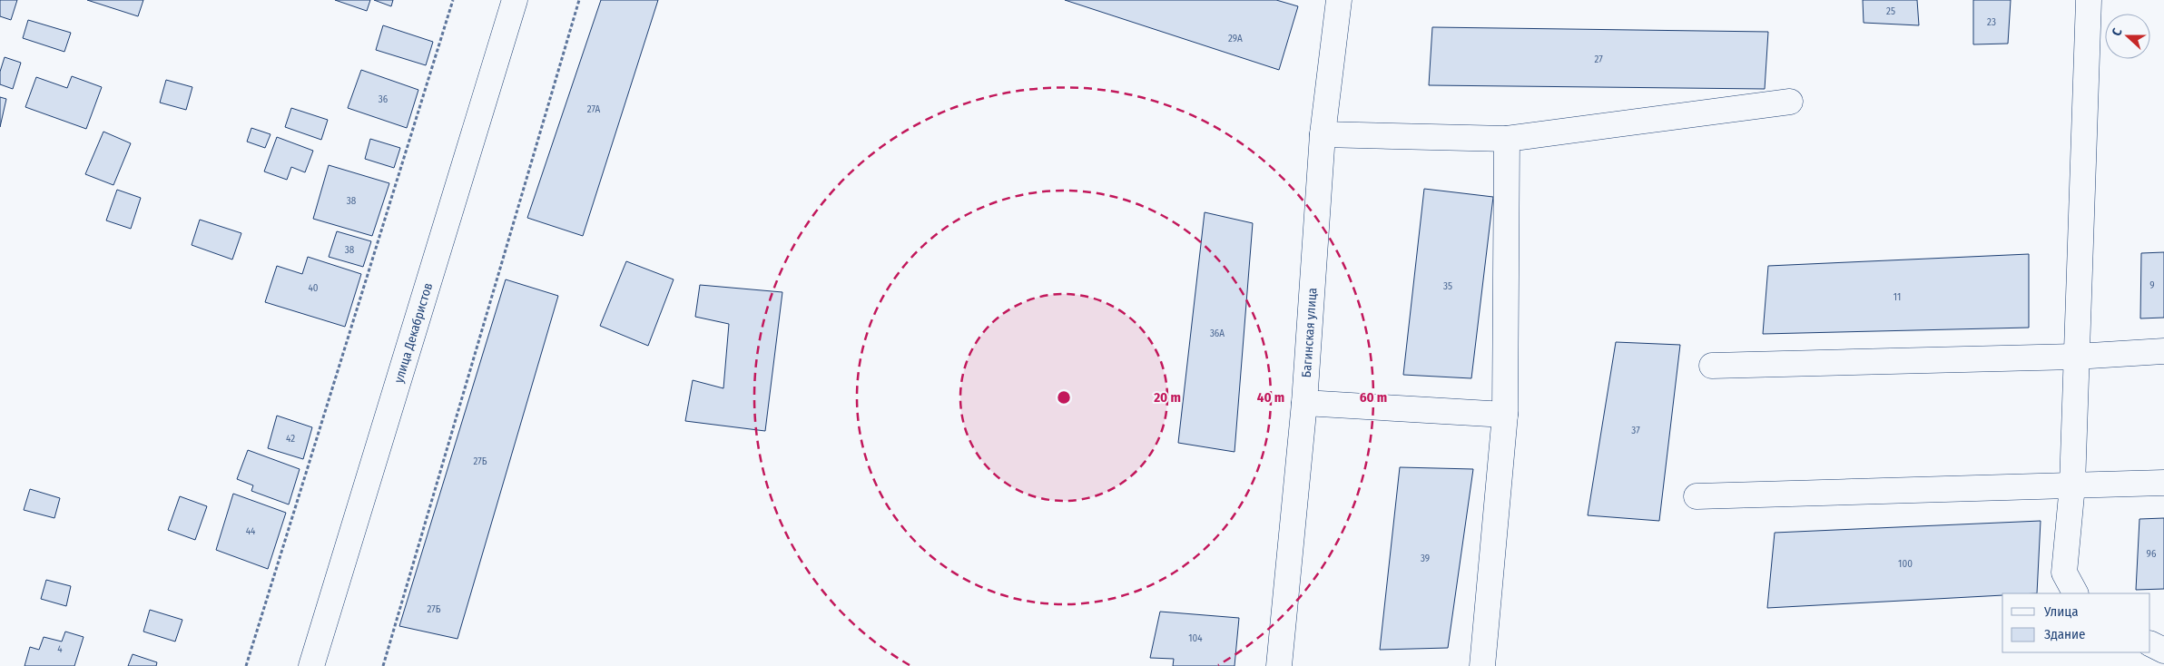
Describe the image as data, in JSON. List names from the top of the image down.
{
  "streets": {
    "main road": ["улица Декабристов", "Багинская улица"]
  },
  "house_numbers": [
    "25",
    "23",
    "29А",
    "27",
    "36",
    "27А",
    "38",
    "38",
    "9",
    "35",
    "40",
    "11",
    "36А",
    "37",
    "42",
    "27Б",
    "44",
    "96",
    "39",
    "100",
    "27Б",
    "104",
    "4"
  ],
  "legend": ["Улица", "Здание"],
  "north": "left",
  "rings": ["20 m", "40 m", "60 m"]
}
